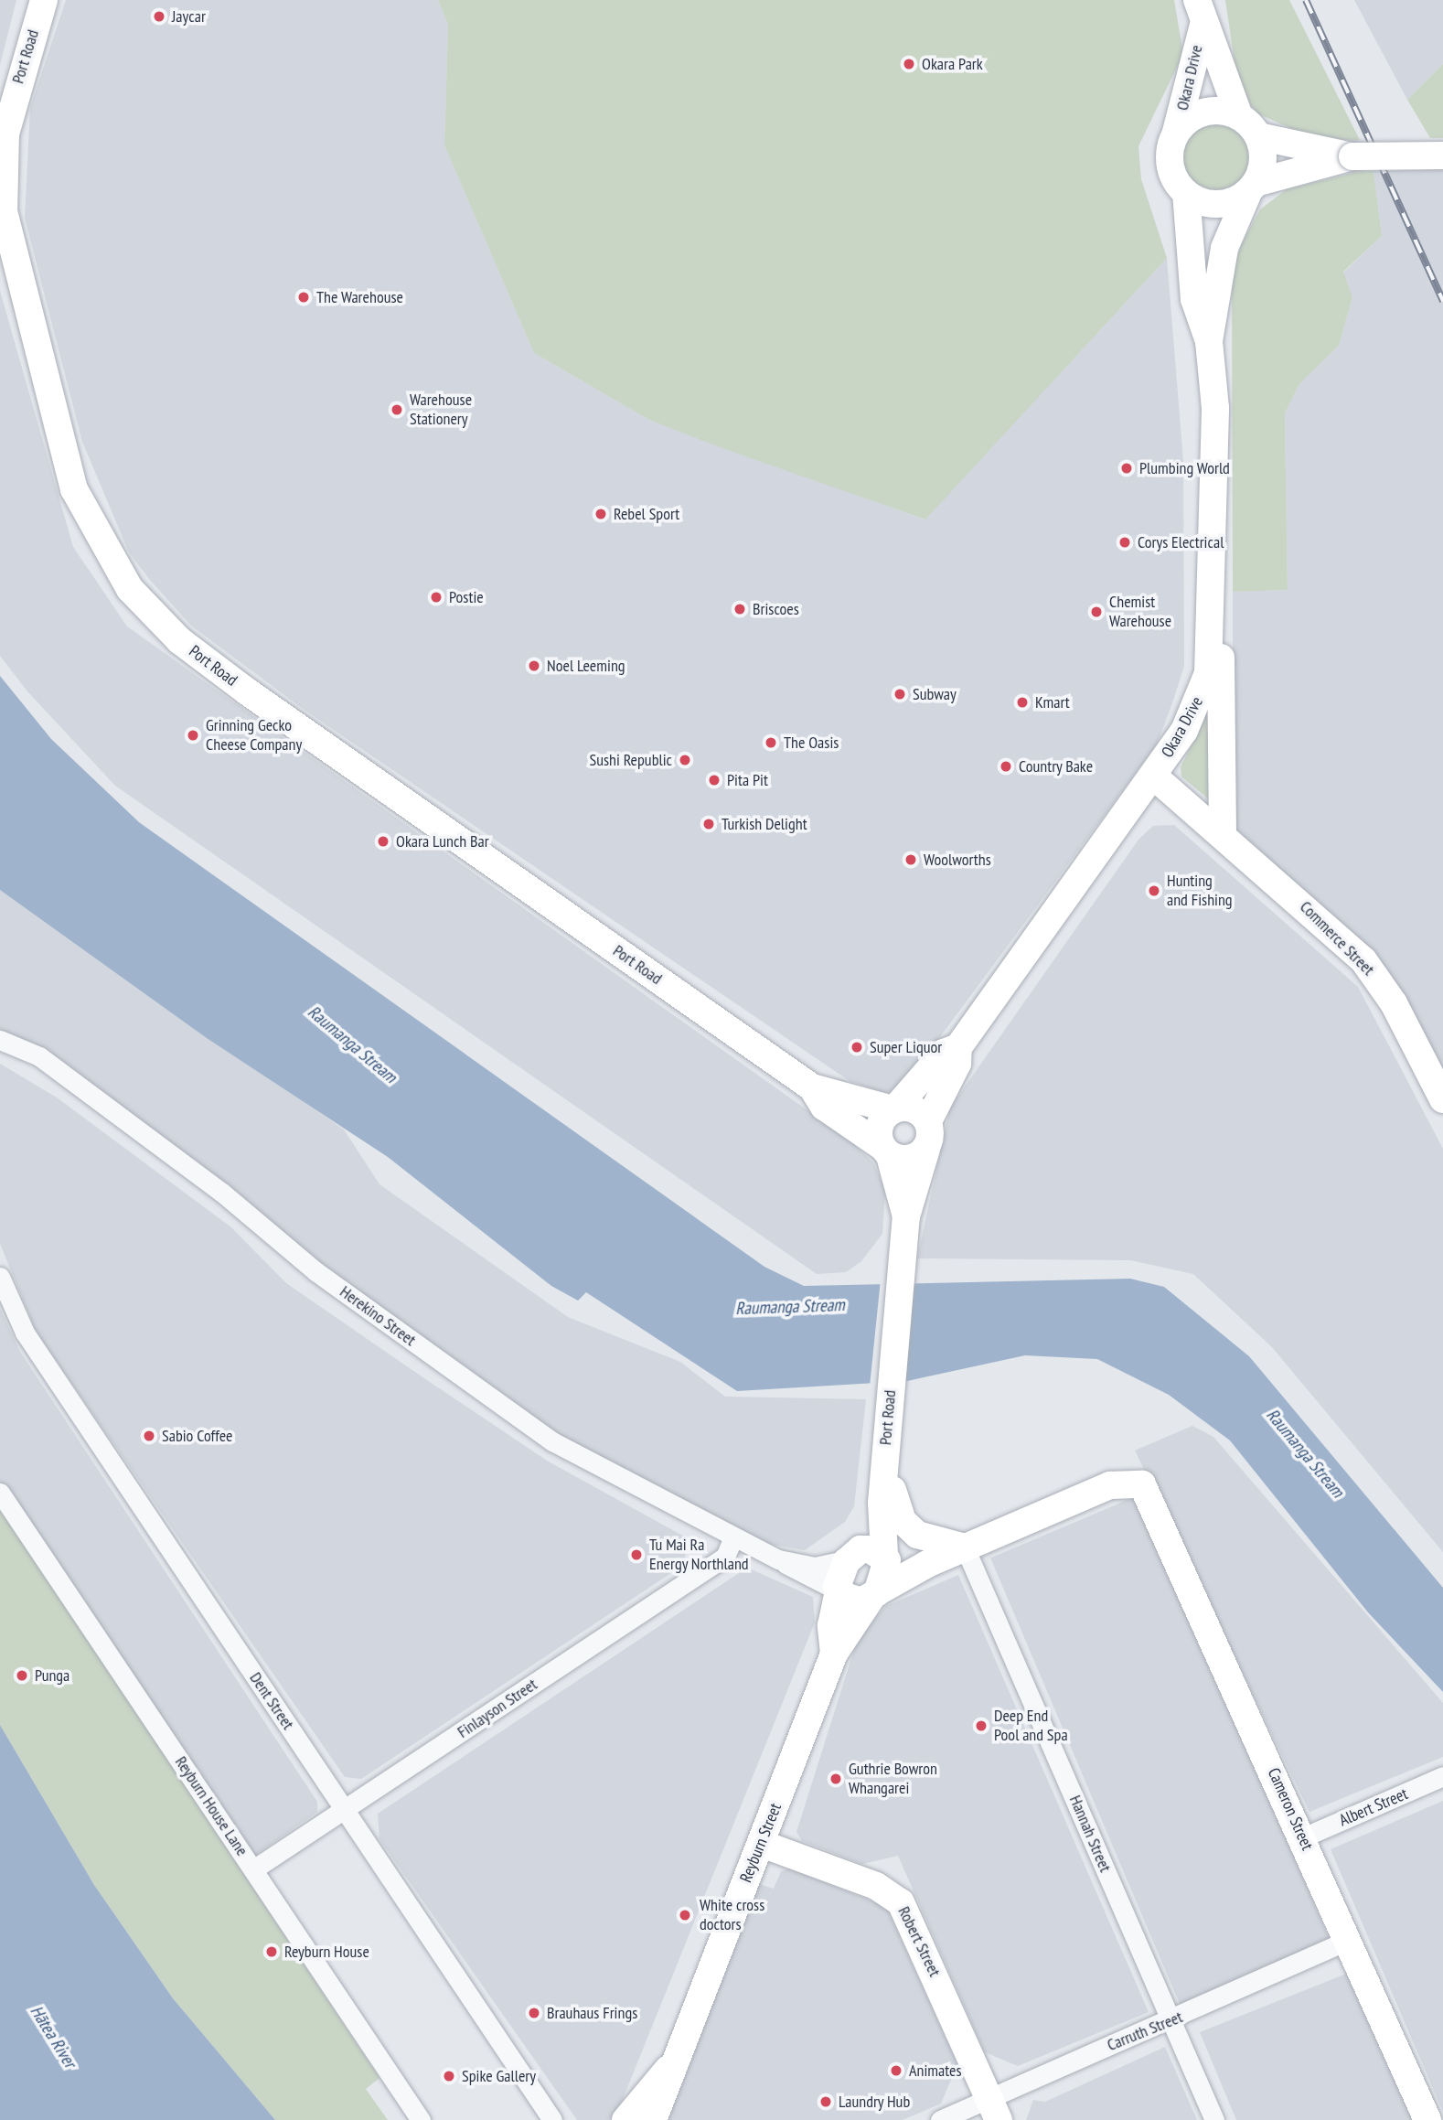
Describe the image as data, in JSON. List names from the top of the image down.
{
  "streets": {
    "main road": [
      "Port Road",
      "Okara Drive",
      "Commerce Street",
      "Cameron Street",
      "Reyburn Street",
      "Robert Street"
    ],
    "street": [
      "Herekino Street",
      "Dent Street",
      "Finlayson Street",
      "Reyburn House Lane",
      "Albert Street",
      "Hannah Street",
      "Carruth Street"
    ]
  },
  "crossings": [
    ["Port Road", "Okara Drive"],
    ["Port Road", "Herekino Street"],
    ["Port Road", "Reyburn Street"],
    ["Okara Drive", "Commerce Street"],
    ["Herekino Street", "Finlayson Street"],
    ["Herekino Street", "Reyburn Street"],
    ["Dent Street", "Finlayson Street"],
    ["Finlayson Street", "Reyburn House Lane"],
    ["Albert Street", "Cameron Street"],
    ["Cameron Street", "Reyburn Street"],
    ["Cameron Street", "Carruth Street"],
    ["Hannah Street", "Reyburn Street"],
    ["Hannah Street", "Carruth Street"],
    ["Reyburn Street", "Robert Street"],
    ["Robert Street", "Carruth Street"]
  ],
  "water": ["Raumanga Stream", "Hātea River"],
  "places": [
    "Jaycar",
    "Okara Park",
    "The Warehouse",
    "Warehouse Stationery",
    "Plumbing World",
    "Rebel Sport",
    "Corys Electrical",
    "Postie",
    "Briscoes",
    "Chemist Warehouse",
    "Noel Leeming",
    "Subway",
    "Kmart",
    "Grinning Gecko Cheese Company",
    "The Oasis",
    "Sushi Republic",
    "Country Bake",
    "Pita Pit",
    "Turkish Delight",
    "Okara Lunch Bar",
    "Woolworths",
    "Hunting and Fishing",
    "Super Liquor",
    "Sabio Coffee",
    "Tu Mai Ra Energy Northland",
    "Punga",
    "Deep End Pool and Spa",
    "Guthrie Bowron Whangarei",
    "White cross doctors",
    "Reyburn House",
    "Brauhaus Frings",
    "Animates",
    "Spike Gallery",
    "Laundry Hub"
  ]
}
